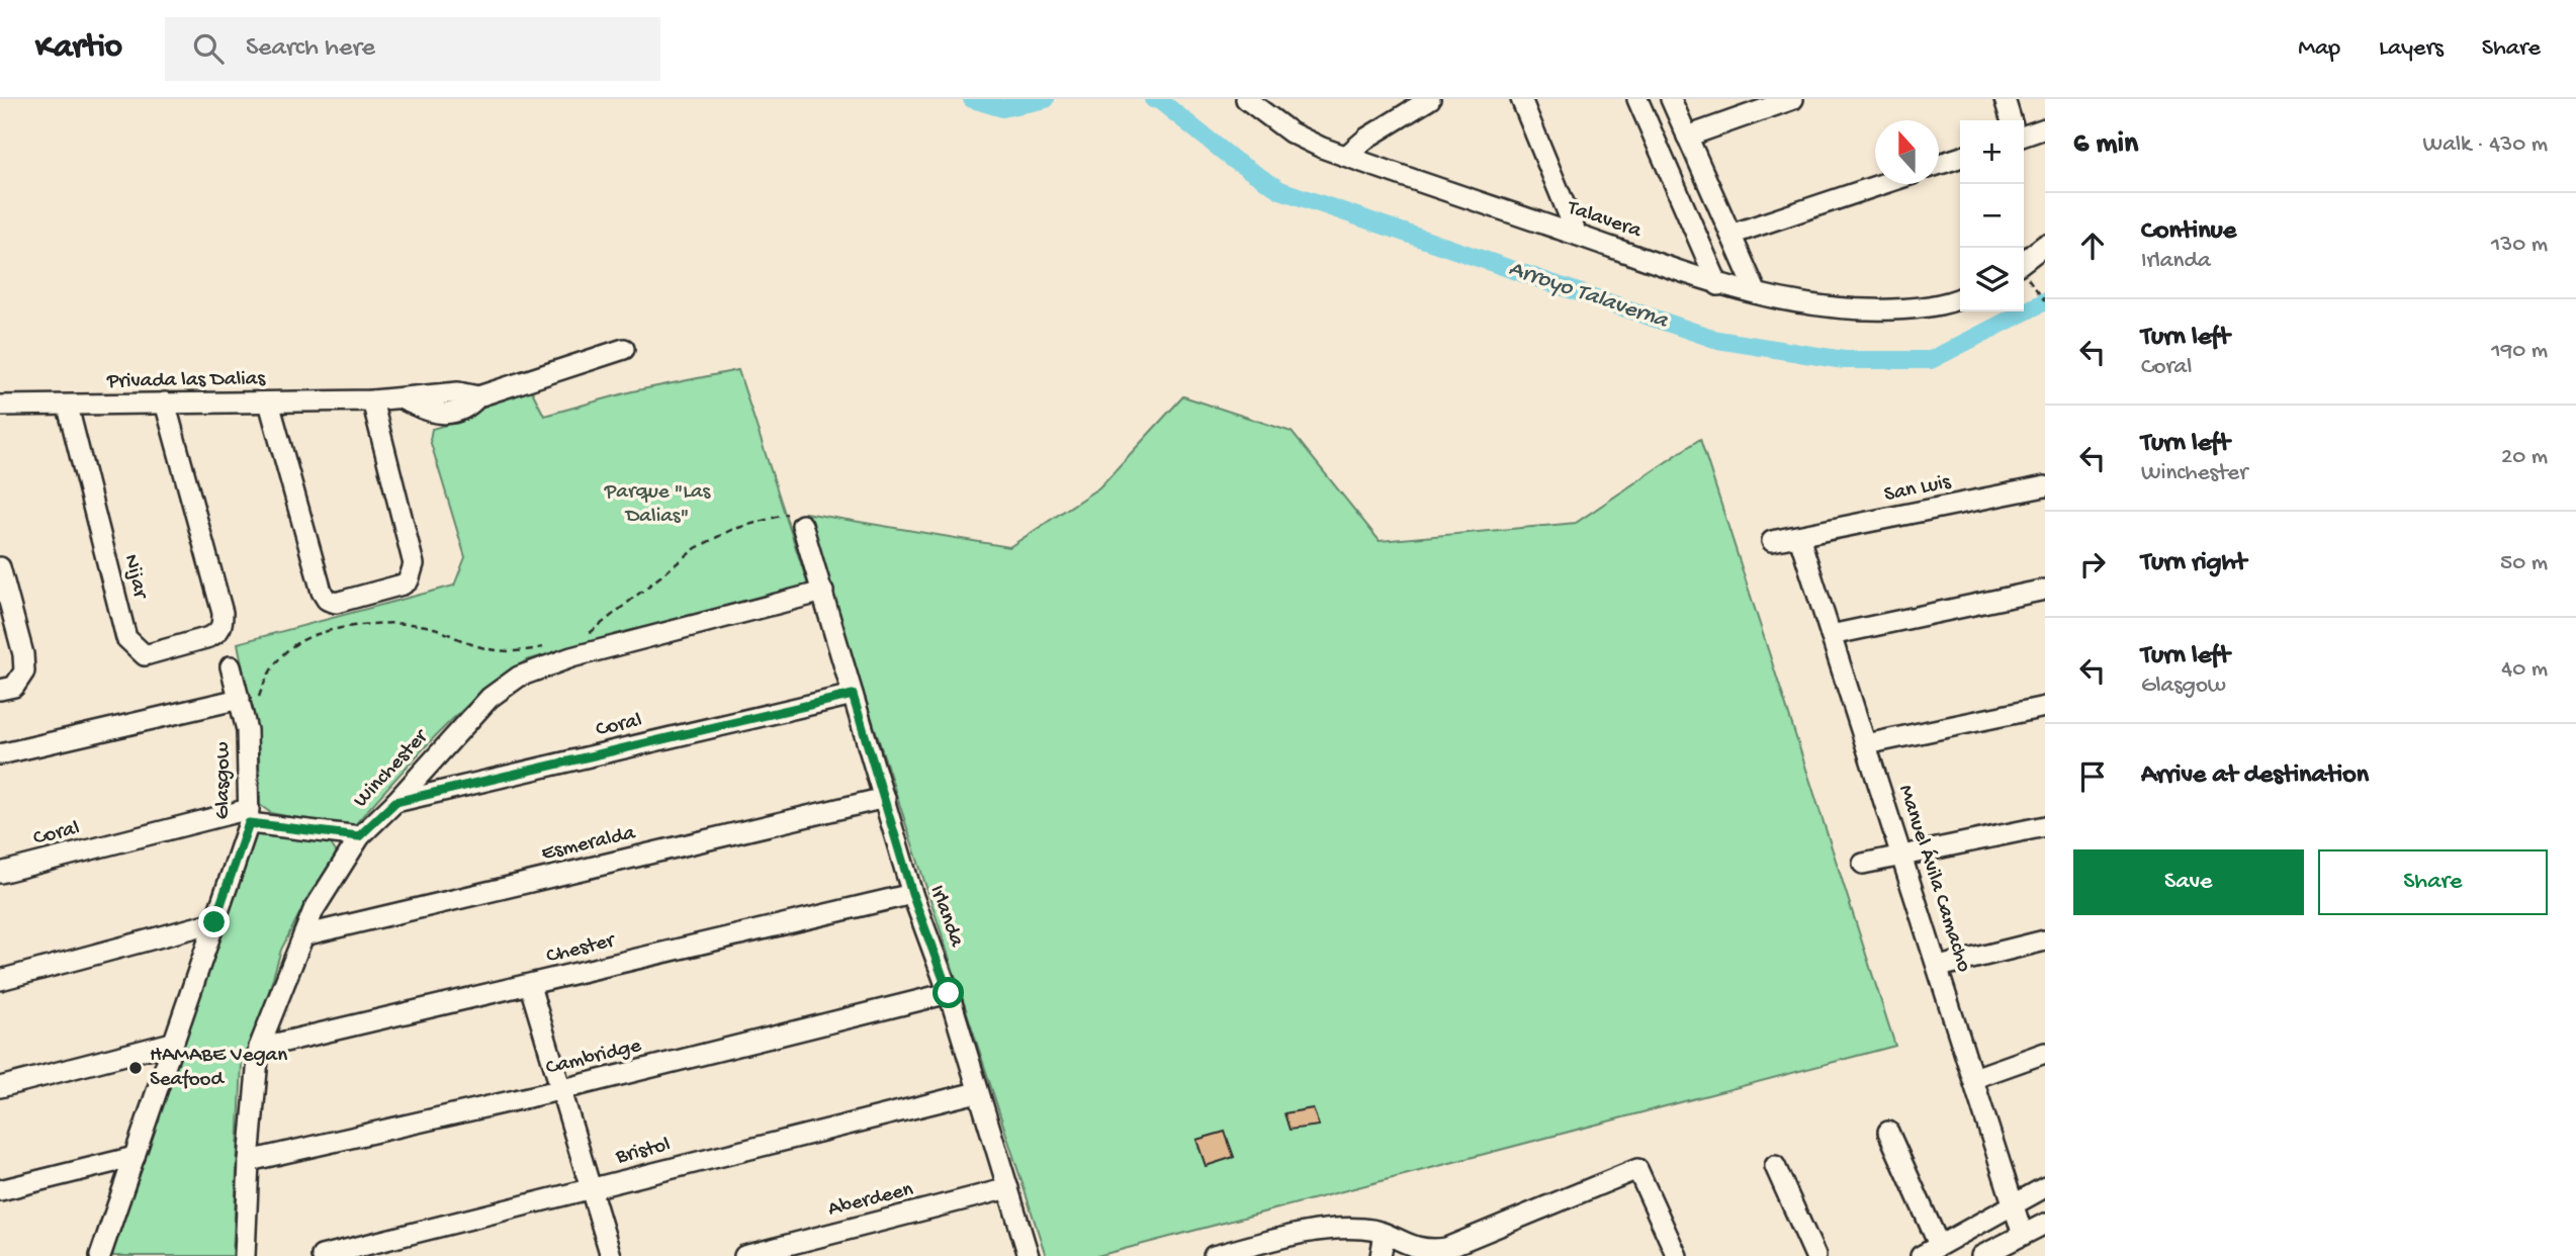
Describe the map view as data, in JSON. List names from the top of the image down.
{
  "streets": {
    "street": [
      "Talavera",
      "Privada las Dalias",
      "San Luis",
      "Nijar",
      "Coral",
      "Winchester",
      "Glasgow",
      "Esmeralda",
      "Manuel Ávila Camacho",
      "Irlanda",
      "Chester",
      "Cambridge",
      "Bristol",
      "Aberdeen"
    ]
  },
  "crossings": [
    ["Privada las Dalias", "Nijar"],
    ["San Luis", "Manuel Ávila Camacho"],
    ["Coral", "Winchester"],
    ["Coral", "Glasgow"],
    ["Coral", "Irlanda"],
    ["Winchester", "Esmeralda"],
    ["Winchester", "Irlanda"],
    ["Winchester", "Chester"],
    ["Winchester", "Cambridge"],
    ["Esmeralda", "Irlanda"],
    ["Irlanda", "Chester"],
    ["Irlanda", "Cambridge"],
    ["Irlanda", "Bristol"],
    ["Irlanda", "Aberdeen"]
  ],
  "water": ["Arroyo Talaverna"],
  "parks": ["Parque \"Las Dalias\""],
  "places": ["HAMABE Vegan Seafood"],
  "north": "top",
  "page": {
    "header": "Kartio",
    "search": "Search here",
    "nav": ["Map", "Layers", "Share"],
    "heading": ["6 min", "Walk · 430 m"],
    "map_buttons": ["+", "−"],
    "list": [
      ["Continue", "Irlanda", "130 m"],
      ["Turn left", "Coral", "190 m"],
      ["Turn left", "Winchester", "20 m"],
      ["Turn right", "50 m"],
      ["Turn left", "Glasgow", "40 m"],
      "Arrive at destination"
    ],
    "buttons": ["Save", "Share"]
  }
}
